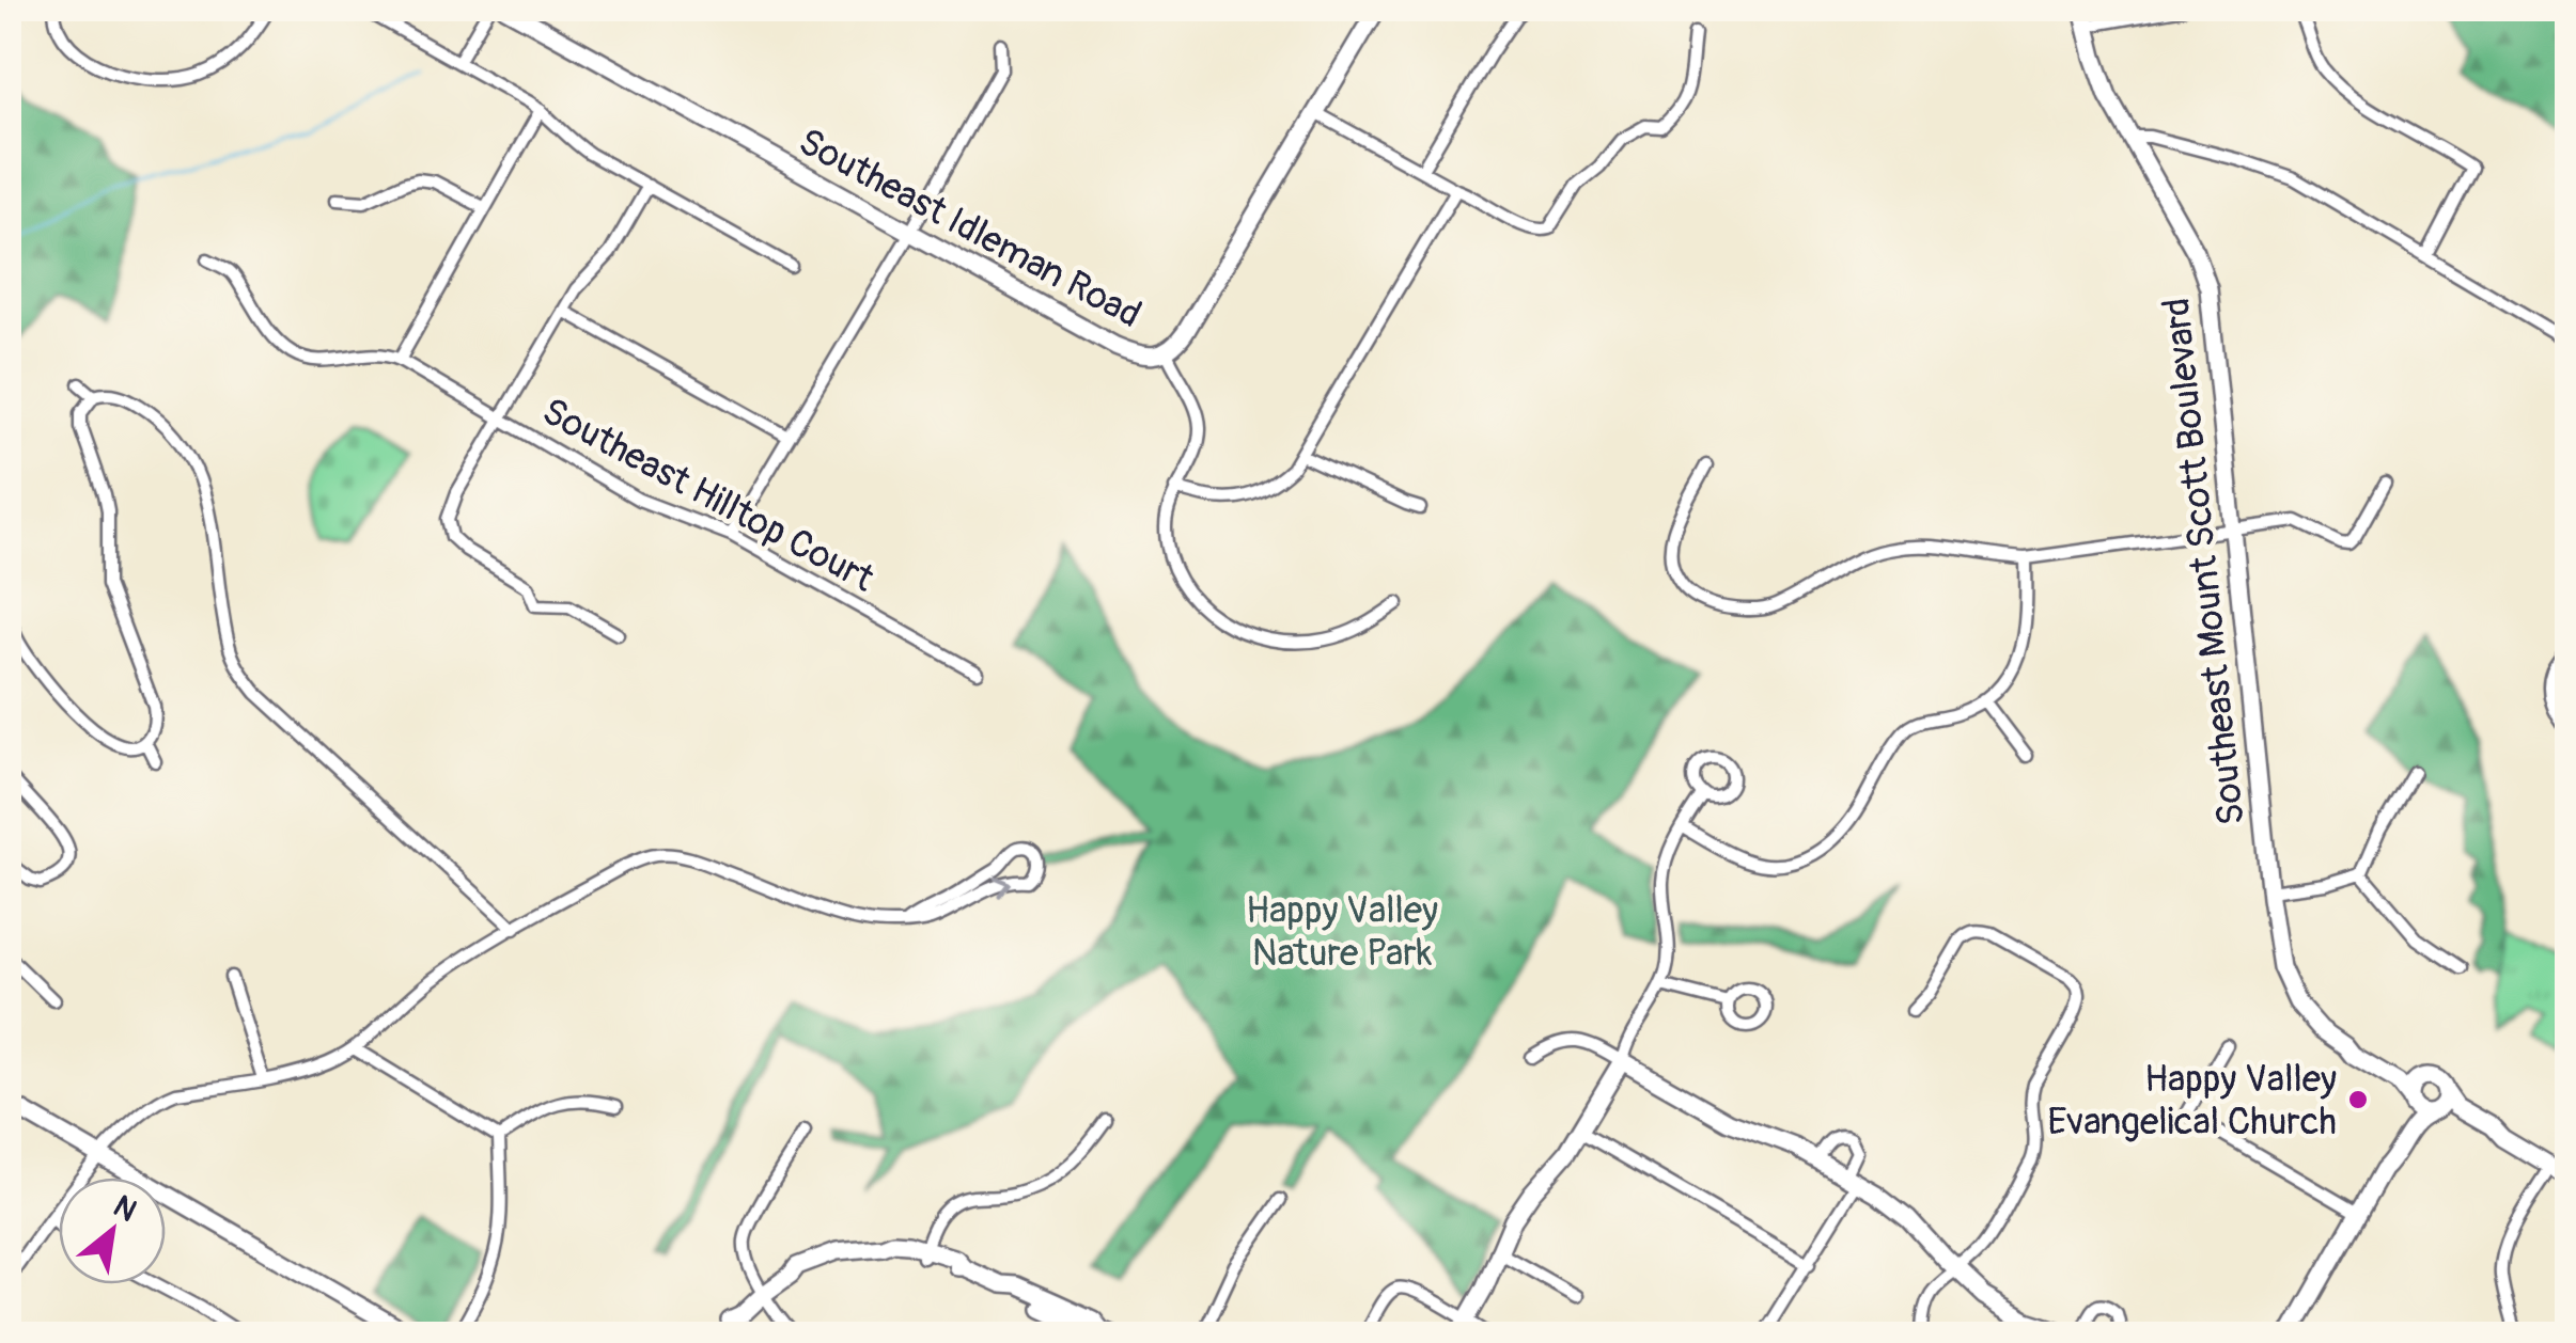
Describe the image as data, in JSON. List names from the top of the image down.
{
  "streets": {
    "main road": ["Southeast Idleman Road", "Southeast Mount Scott Boulevard"],
    "street": ["Southeast Hilltop Court"]
  },
  "parks": ["Happy Valley Nature Park"],
  "places": ["Happy Valley Evangelical Church"],
  "north": "top right"
}
